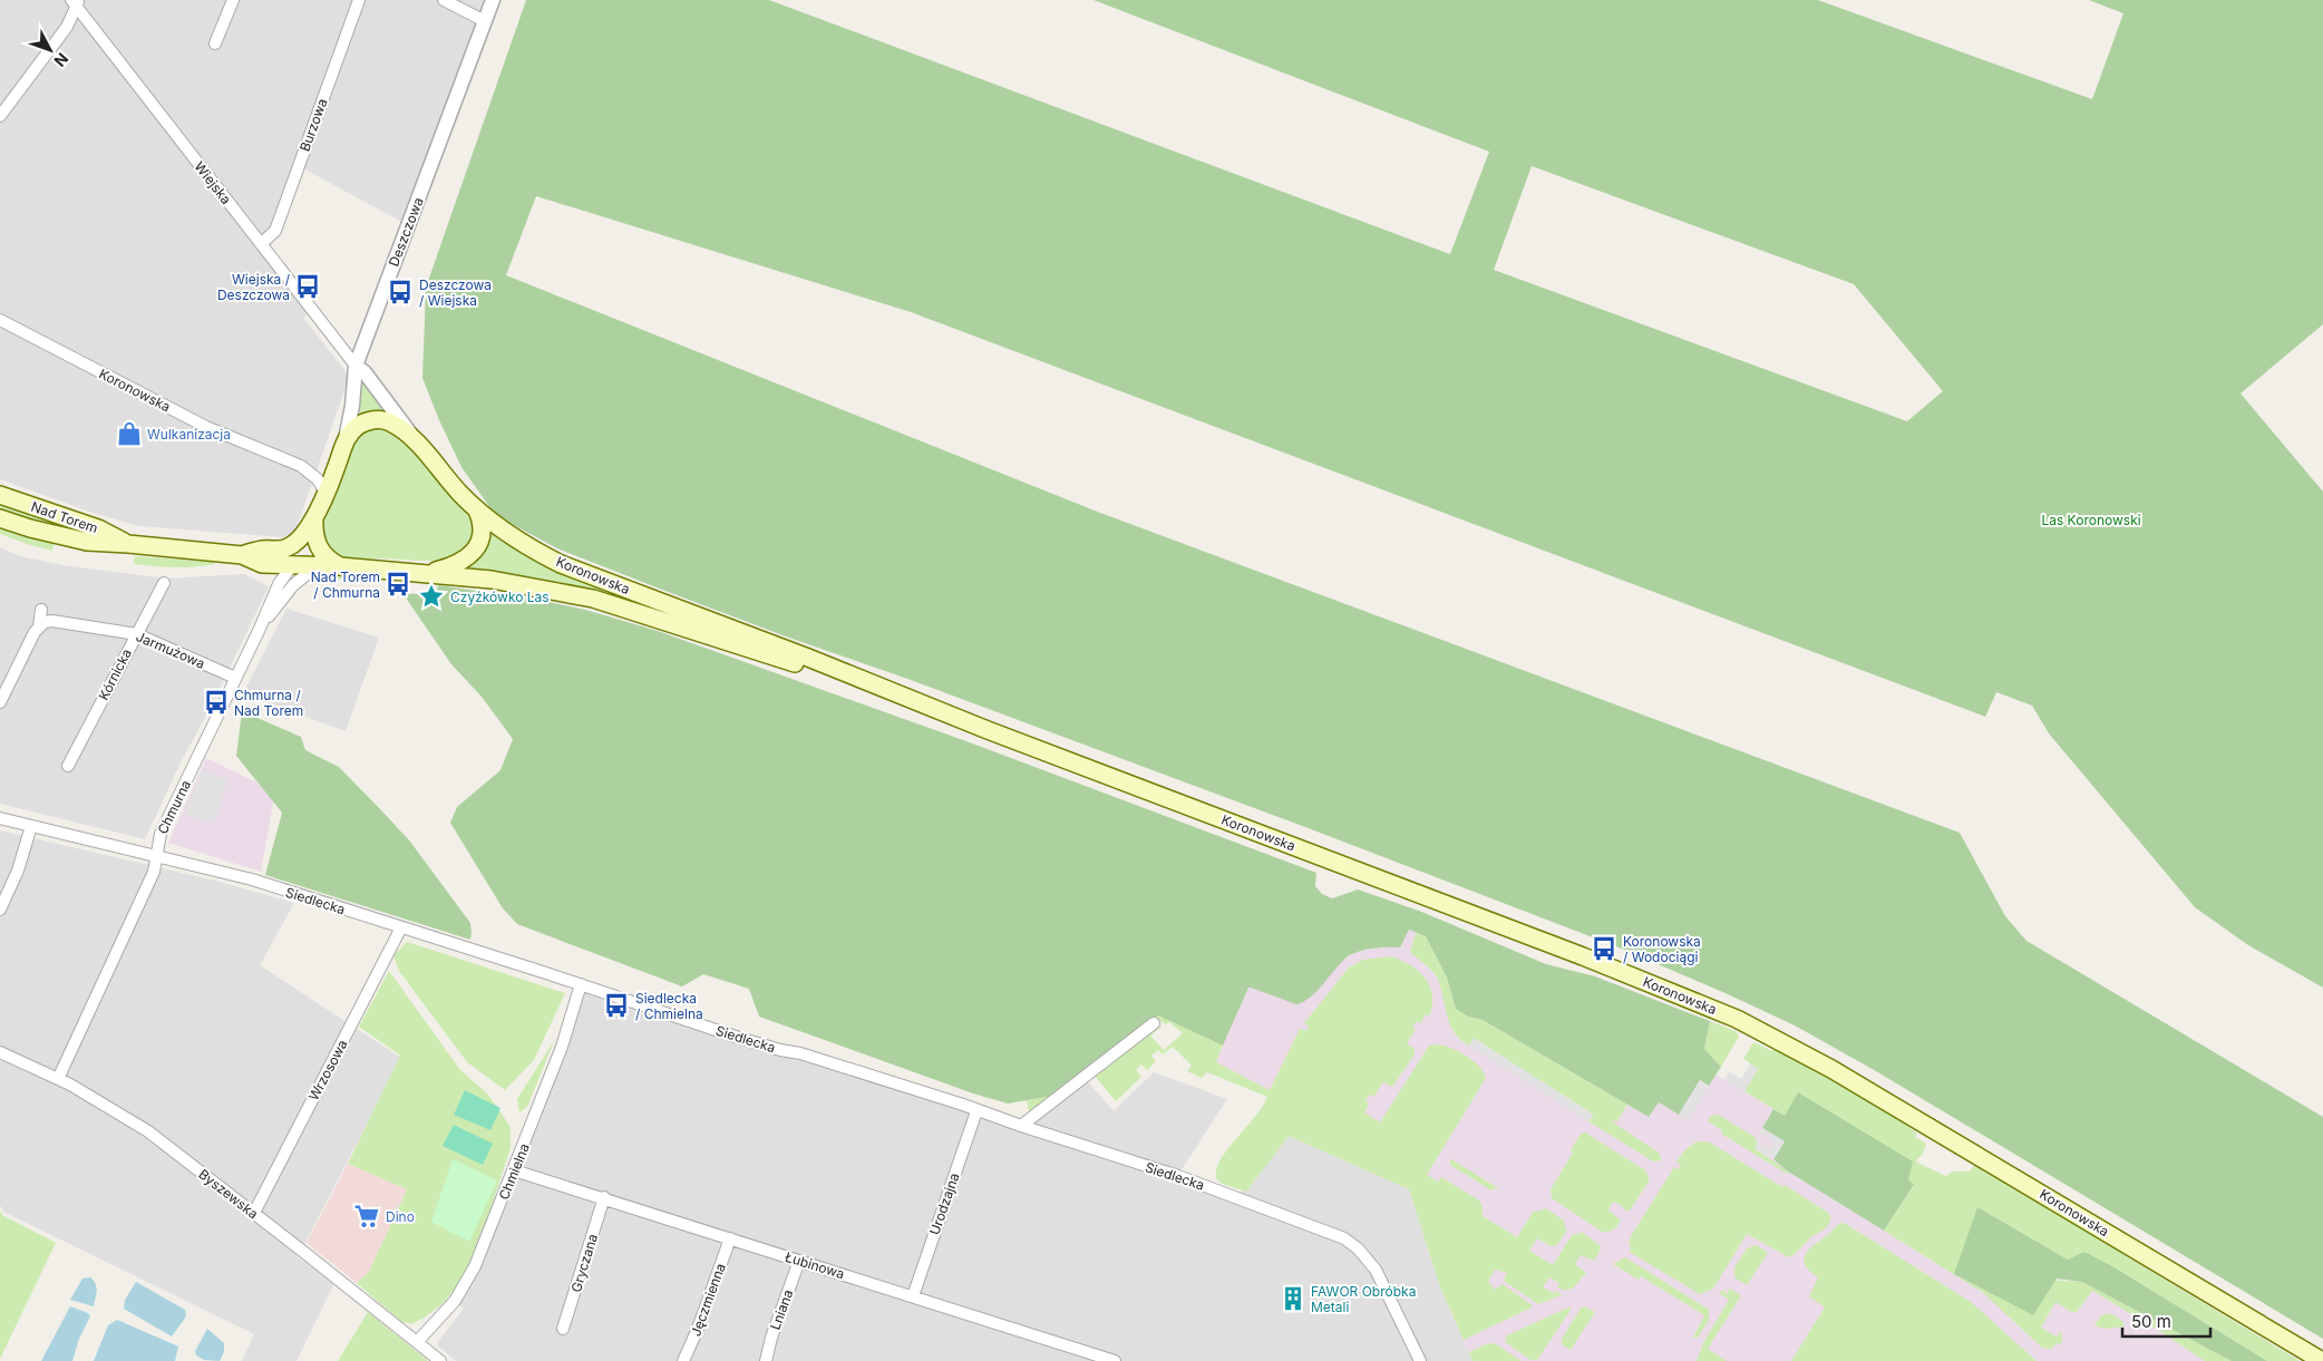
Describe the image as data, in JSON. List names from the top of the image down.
{
  "streets": {
    "main road": ["Deszczowa", "Koronowska", "Nad Torem"],
    "street": [
      "Burzowa",
      "Wiejska",
      "Jarmużowa",
      "Kórnicka",
      "Chmurna",
      "Siedlecka",
      "Wrzosowa",
      "Chmielna",
      "Byszewska",
      "Urodzajna",
      "Gryczana",
      "Łubinowa",
      "Jęczmienna",
      "Lniana"
    ]
  },
  "crossings": [
    ["Burzowa", "Wiejska"],
    ["Wiejska", "Deszczowa"],
    ["Wiejska", "Koronowska"],
    ["Deszczowa", "Koronowska"],
    ["Deszczowa", "Nad Torem"],
    ["Deszczowa", "Chmurna"],
    ["Koronowska", "Nad Torem"],
    ["Koronowska", "Chmurna"],
    ["Nad Torem", "Chmurna"],
    ["Jarmużowa", "Kórnicka"],
    ["Jarmużowa", "Chmurna"],
    ["Chmurna", "Siedlecka"],
    ["Chmurna", "Byszewska"],
    ["Siedlecka", "Wrzosowa"],
    ["Siedlecka", "Chmielna"],
    ["Siedlecka", "Urodzajna"],
    ["Wrzosowa", "Byszewska"],
    ["Chmielna", "Byszewska"],
    ["Chmielna", "Łubinowa"],
    ["Urodzajna", "Łubinowa"],
    ["Gryczana", "Łubinowa"],
    ["Łubinowa", "Jęczmienna"],
    ["Łubinowa", "Lniana"]
  ],
  "parks": ["Las Koronowski"],
  "places": {
    "bus stop": [
      "Wiejska / Deszczowa",
      "Deszczowa / Wiejska",
      "Nad Torem / Chmurna",
      "Chmurna / Nad Torem",
      "Koronowska / Wodociągi",
      "Siedlecka / Chmielna"
    ],
    "shop": ["Wulkanizacja"],
    "place": ["Czyżkówko Las"],
    "supermarket": ["Dino"],
    "building": ["FAWOR Obróbka Metali"]
  },
  "scale_bar": "50 m",
  "north": "bottom right"
}
